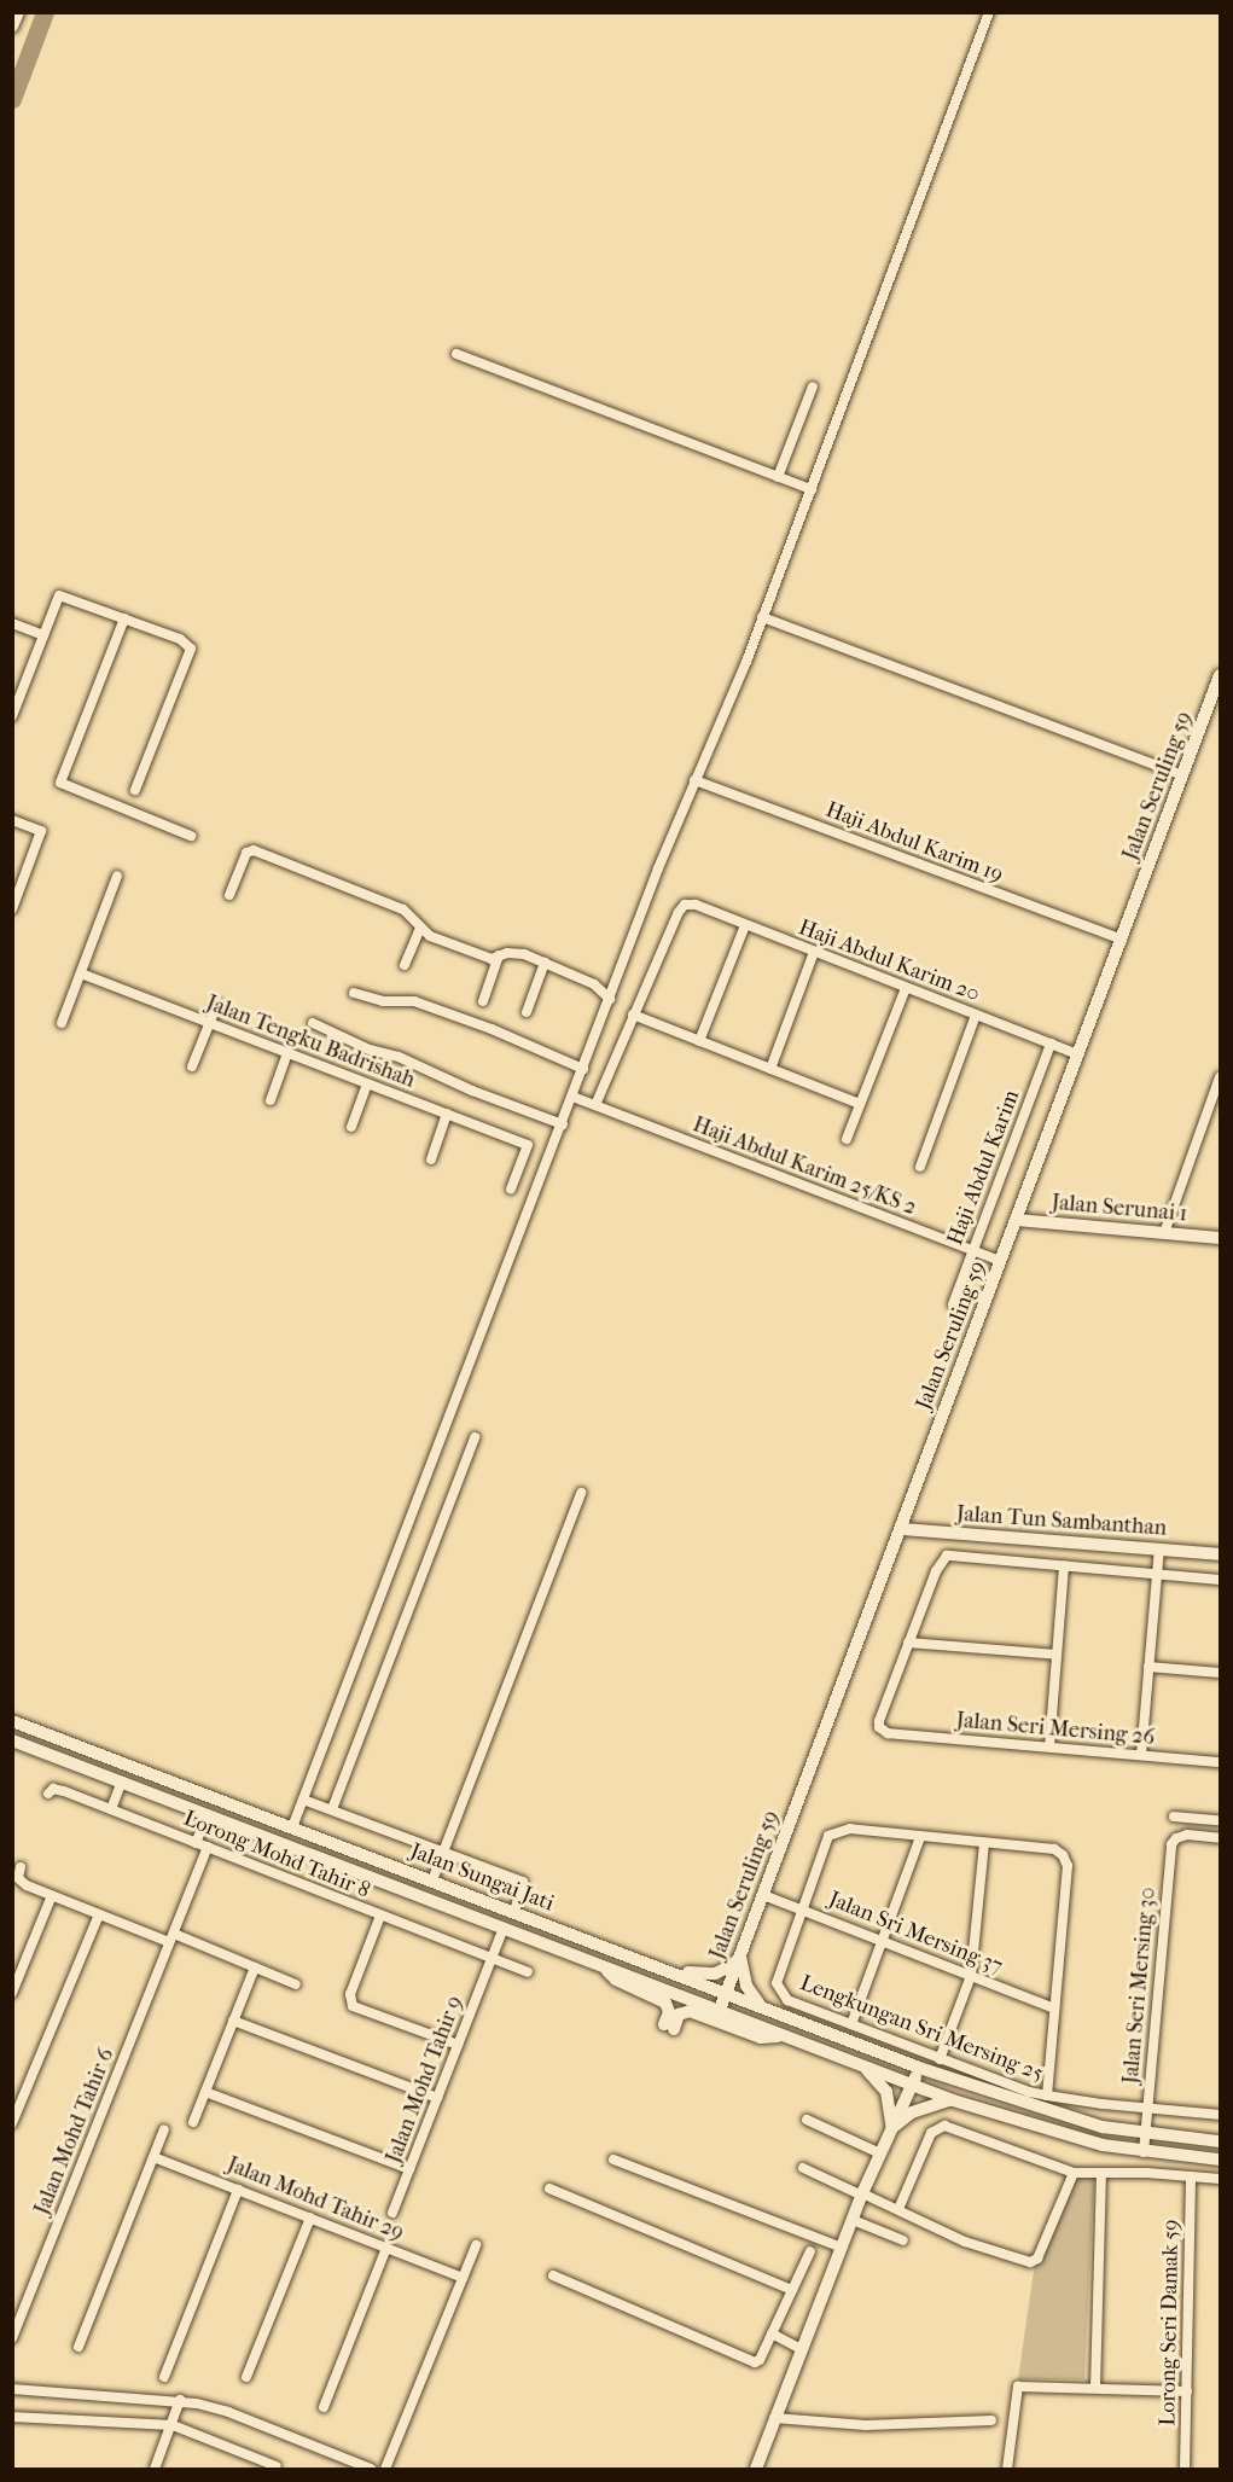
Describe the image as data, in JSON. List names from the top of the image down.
{
  "streets": {
    "main road": [
      "Jalan Seruling 59",
      "Jalan Serunai 1",
      "Jalan Tun Sambanthan",
      "Jalan Sungai Jati"
    ],
    "street": [
      "Haji Abdul Karim 19",
      "Haji Abdul Karim 20",
      "Jalan Tengku Badrishah",
      "Haji Abdul Karim 25/KS 2",
      "Haji Abdul Karim",
      "Jalan Seri Mersing 26",
      "Lorong Mohd Tahir 8",
      "Jalan Sri Mersing 37",
      "Jalan Seri Mersing 30",
      "Lengkungan Sri Mersing 25",
      "Jalan Mohd Tahir 9",
      "Jalan Mohd Tahir 6",
      "Jalan Mohd Tahir 29",
      "Lorong Seri Damak 59"
    ]
  },
  "crossings": [
    ["Jalan Seruling 59", "Haji Abdul Karim 19"],
    ["Jalan Seruling 59", "Haji Abdul Karim 20"],
    ["Jalan Seruling 59", "Haji Abdul Karim 25/KS 2"],
    ["Jalan Seruling 59", "Jalan Serunai 1"],
    ["Jalan Seruling 59", "Jalan Tun Sambanthan"],
    ["Jalan Seruling 59", "Jalan Sungai Jati"],
    ["Jalan Seruling 59", "Jalan Sri Mersing 37"],
    ["Haji Abdul Karim 20", "Haji Abdul Karim"],
    ["Haji Abdul Karim 25/KS 2", "Haji Abdul Karim"],
    ["Lorong Mohd Tahir 8", "Jalan Mohd Tahir 9"],
    ["Lorong Mohd Tahir 8", "Jalan Mohd Tahir 6"],
    ["Jalan Sungai Jati", "Jalan Seri Mersing 30"],
    ["Jalan Sungai Jati", "Jalan Mohd Tahir 9"],
    ["Jalan Sri Mersing 37", "Lengkungan Sri Mersing 25"],
    ["Jalan Seri Mersing 30", "Lengkungan Sri Mersing 25"]
  ]
}
